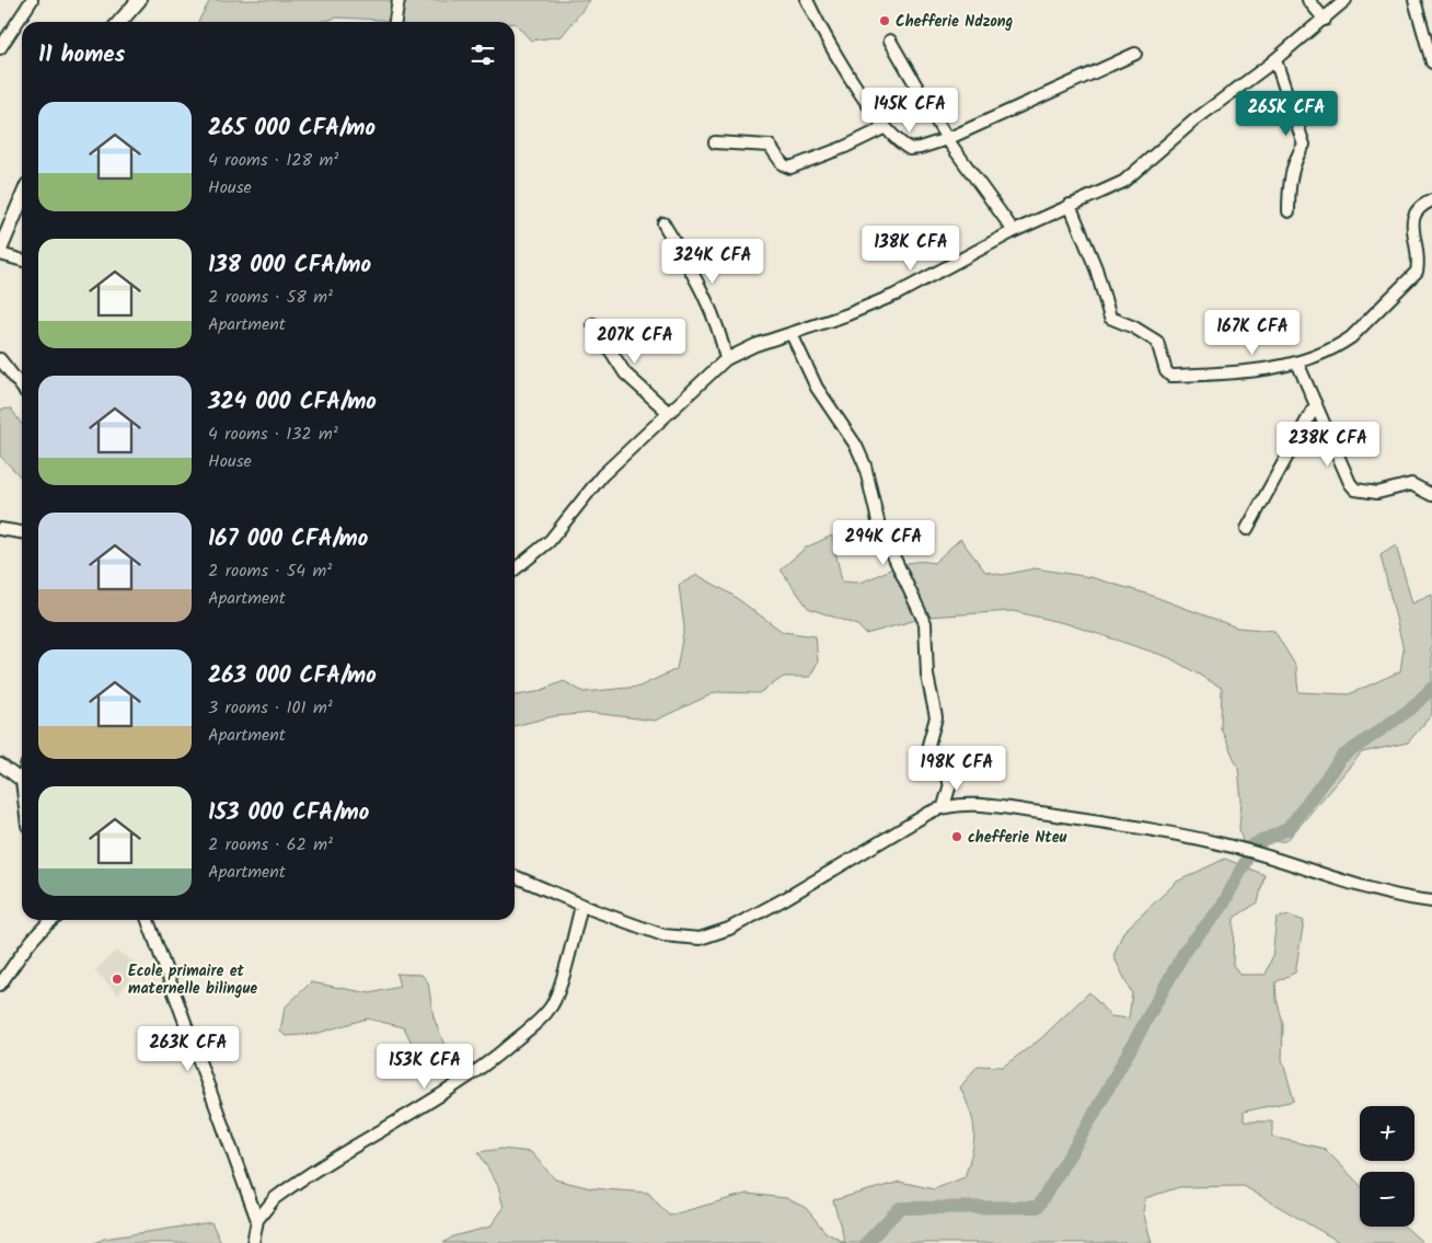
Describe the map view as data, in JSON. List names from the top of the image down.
{
  "places": ["Chefferie Ndzong", "chefferie Nteu", "Ecole primaire et maternelle bilingue"],
  "page": {
    "heading": "11 homes",
    "price": [
      "145K CFA",
      "265K CFA",
      "138K CFA",
      "324K CFA",
      "167K CFA",
      "207K CFA",
      "238K CFA",
      "294K CFA",
      "198K CFA",
      "263K CFA",
      "153K CFA"
    ],
    "list": [
      {
        "name": "265 000 CFA/mo",
        "note": "4 rooms · 128 m² · House"
      },
      {
        "name": "138 000 CFA/mo",
        "note": "2 rooms · 58 m² · Apartment"
      },
      {
        "name": "324 000 CFA/mo",
        "note": "4 rooms · 132 m² · House"
      },
      {
        "name": "167 000 CFA/mo",
        "note": "2 rooms · 54 m² · Apartment"
      },
      {
        "name": "263 000 CFA/mo",
        "note": "3 rooms · 101 m² · Apartment"
      },
      {
        "name": "153 000 CFA/mo",
        "note": "2 rooms · 62 m² · Apartment"
      }
    ],
    "map_buttons": ["+", "−"]
  }
}
